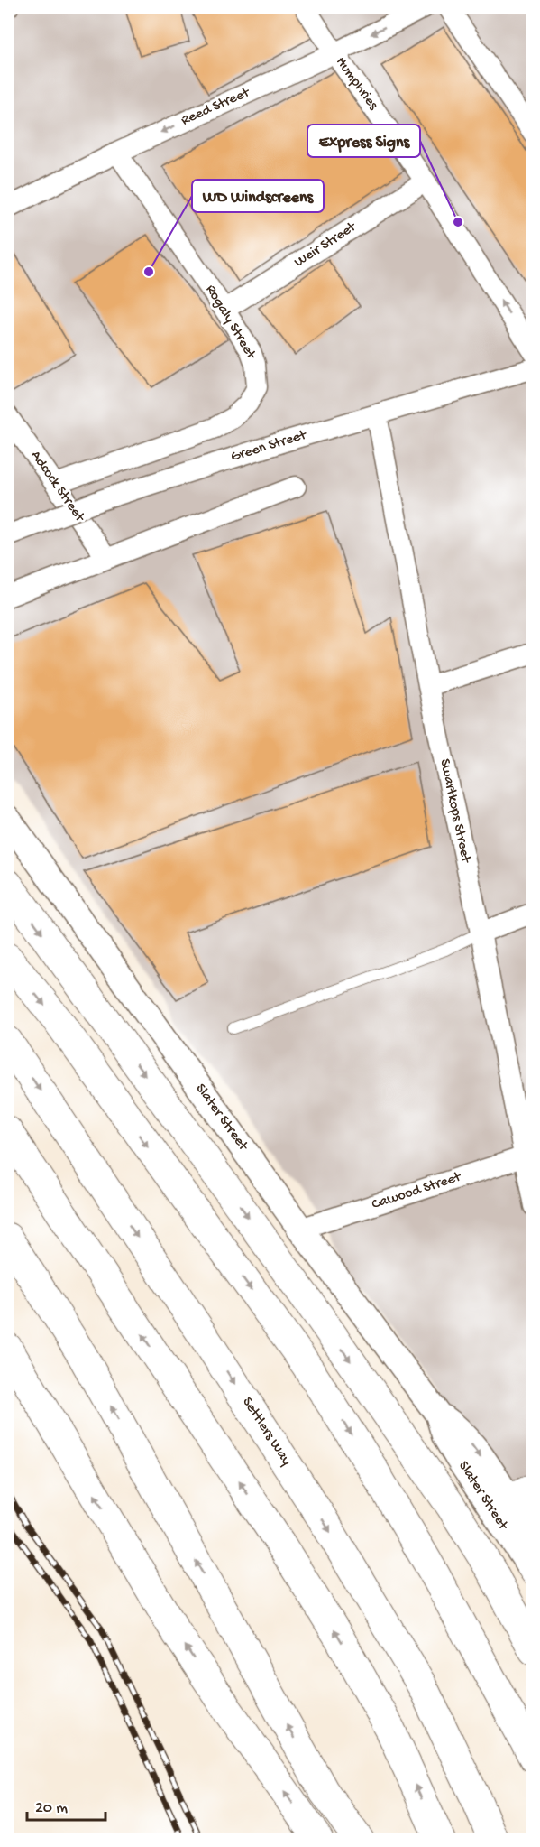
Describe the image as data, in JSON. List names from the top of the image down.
{
  "streets": {
    "highway": ["Settlers Way"],
    "street": [
      "Humphries",
      "Reed Street",
      "Weir Street",
      "Rogaly Street",
      "Green Street",
      "Adcock Street",
      "Swartkops Street",
      "Slater Street",
      "Cawood Street"
    ]
  },
  "crossings": [
    ["Humphries", "Reed Street"],
    ["Humphries", "Weir Street"],
    ["Reed Street", "Rogaly Street"],
    ["Weir Street", "Rogaly Street"],
    ["Rogaly Street", "Adcock Street"],
    ["Green Street", "Swartkops Street"],
    ["Swartkops Street", "Cawood Street"],
    ["Slater Street", "Cawood Street"]
  ],
  "one_way": ["Humphries", "Reed Street"],
  "places": ["Express Signs", "WD Windscreens"],
  "scale_bar": "20 m"
}
